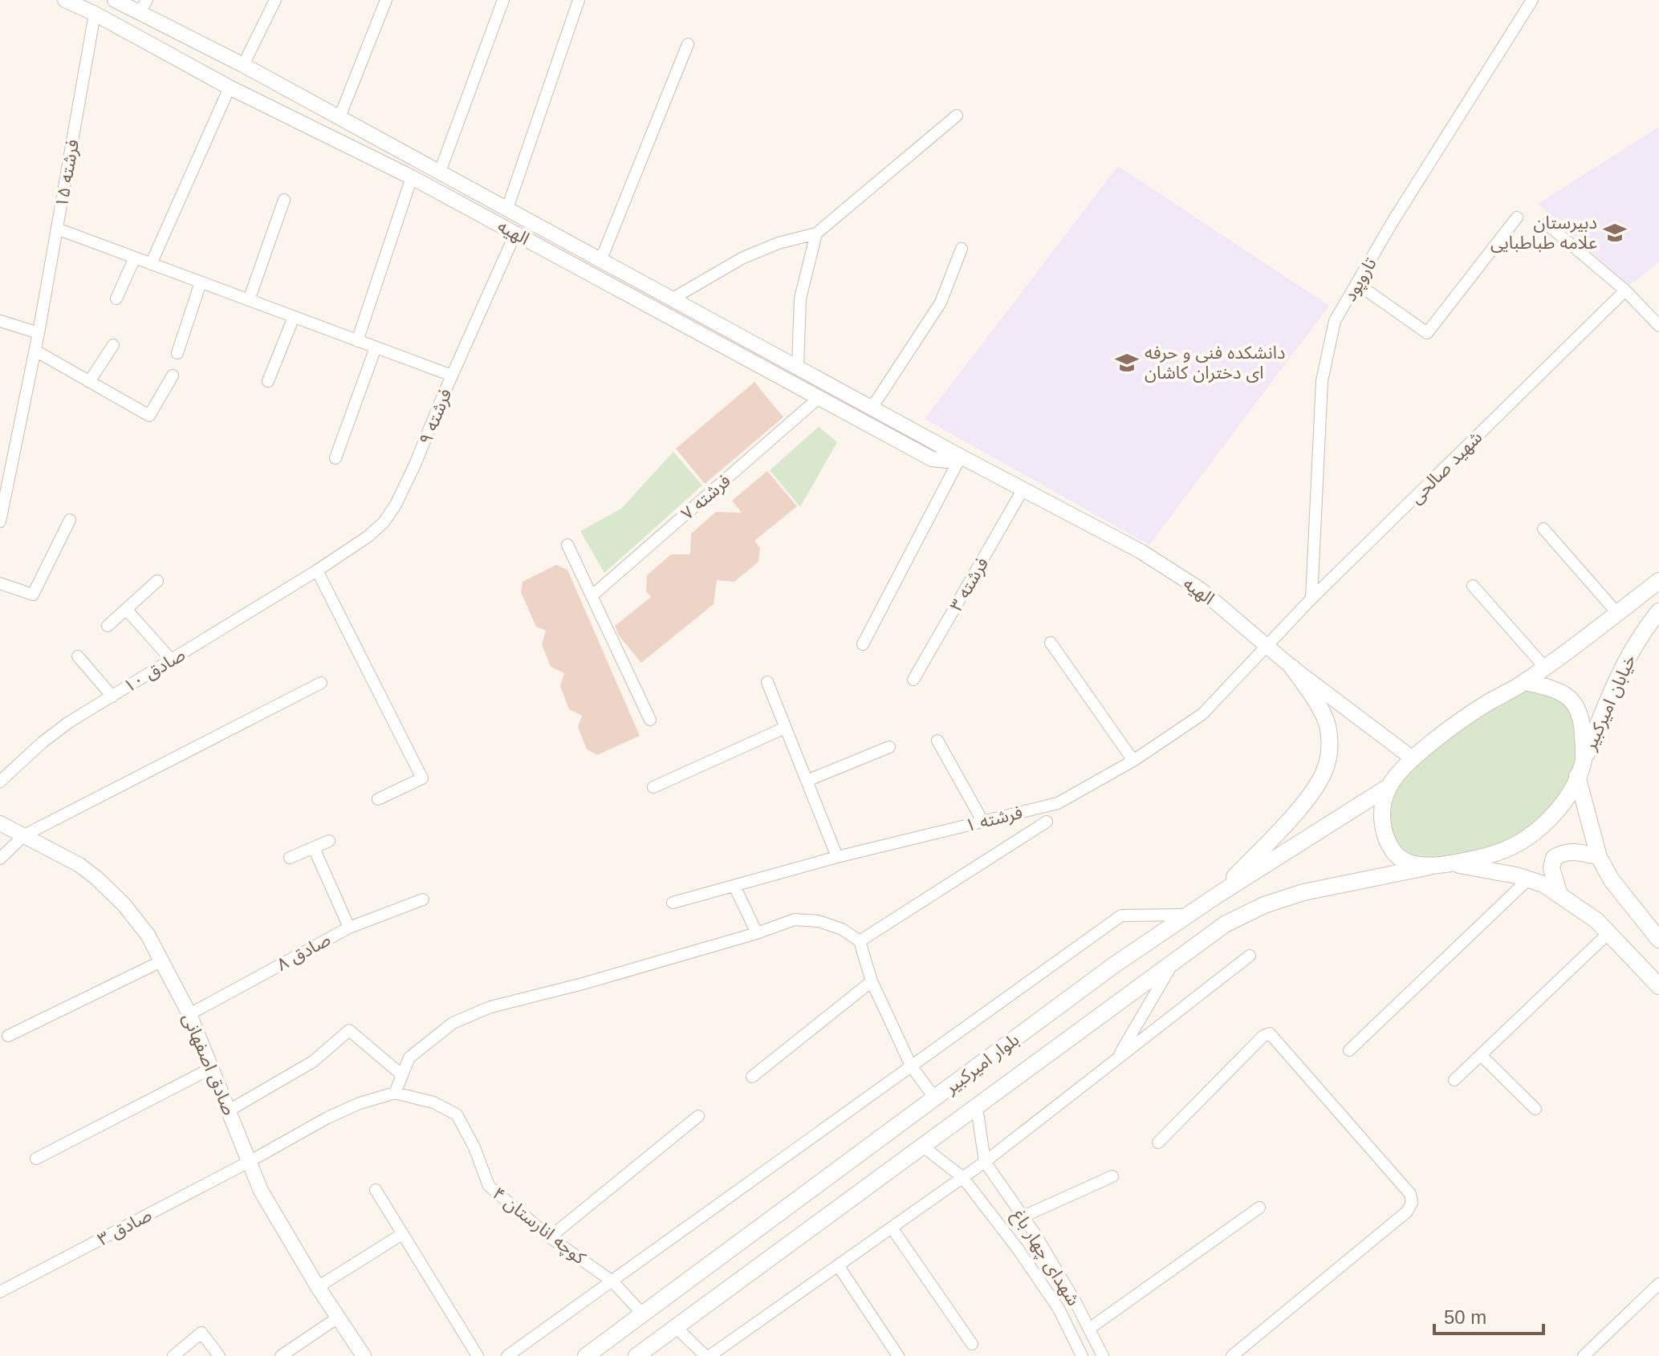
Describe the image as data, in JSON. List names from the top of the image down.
{
  "streets": {
    "main road": ["خیابان امیرکبیر", "بلوار امیرکبیر"],
    "street": [
      "فرشته ۱۵",
      "الهیه",
      "تاروپود",
      "فرشته ۹",
      "شهید صالحی",
      "فرشته ۷",
      "فرشته ۳",
      "صادق ۱۰",
      "فرشته ۱",
      "صادق ۸",
      "صادق اصفهانی",
      "کوچه انارستان ۴",
      "صادق ۳",
      "شهدای چهار باغ"
    ]
  },
  "crossings": [
    ["فرشته ۱۵", "الهیه"],
    ["الهیه", "فرشته ۹"],
    ["الهیه", "شهید صالحی"],
    ["الهیه", "فرشته ۷"],
    ["الهیه", "فرشته ۳"],
    ["الهیه", "خیابان امیرکبیر"],
    ["الهیه", "فرشته ۱"],
    ["الهیه", "بلوار امیرکبیر"],
    ["تاروپود", "شهید صالحی"],
    ["فرشته ۹", "صادق ۱۰"],
    ["شهید صالحی", "فرشته ۱"],
    ["خیابان امیرکبیر", "بلوار امیرکبیر"],
    ["صادق ۸", "صادق اصفهانی"],
    ["بلوار امیرکبیر", "کوچه انارستان ۴"],
    ["بلوار امیرکبیر", "شهدای چهار باغ"],
    ["صادق اصفهانی", "صادق ۳"],
    ["کوچه انارستان ۴", "صادق ۳"]
  ],
  "places": {
    "school or university": ["دبیرستان علامه طباطبایی", "دانشکده فنی و حرفه ای دختران کاشان"]
  },
  "scale_bar": "50 m"
}
